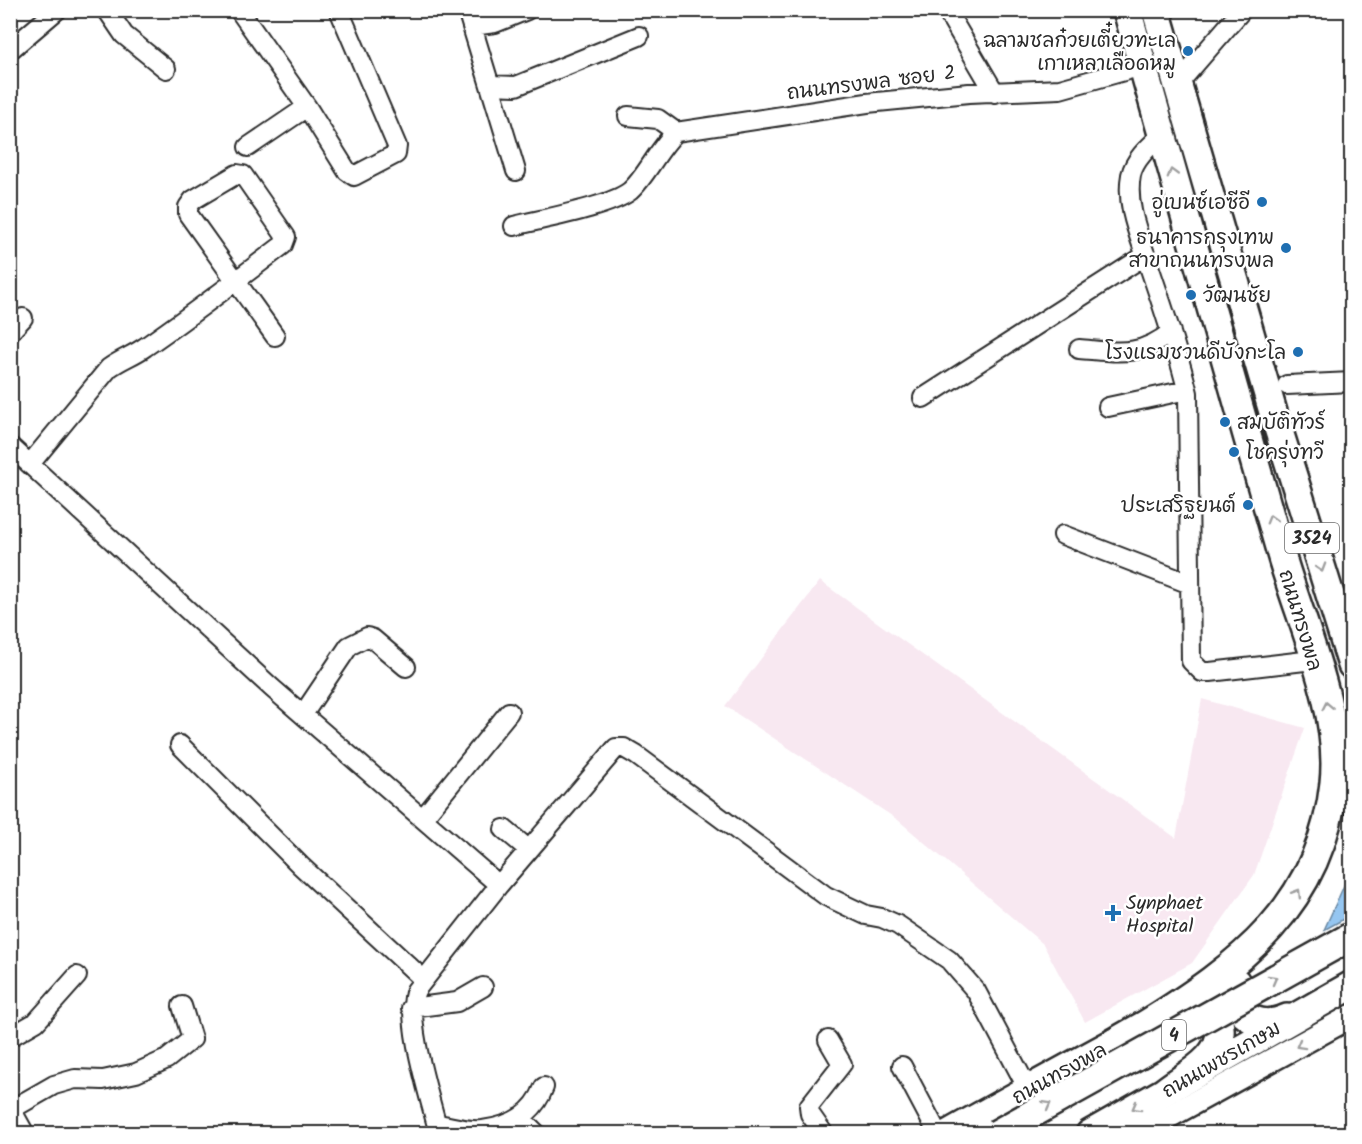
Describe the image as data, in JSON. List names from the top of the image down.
{
  "streets": {
    "highway": [
      "3524",
      "ถนนทรงพล",
      "4",
      "ถนนเพชรเกษม"
    ],
    "street": ["ถนนทรงพล ซอย 2"]
  },
  "crossings": [
    ["ถนนทรงพล ซอย 2", "ถนนทรงพล"]
  ],
  "places": {
    "other": [
      "ฉลามชลก๋วยเตี๋ยวทะเล เกาเหลาเลือดหมู",
      "อู่เบนซ์เอซีอี",
      "ธนาคารกรุงเทพ สาขาถนนทรงพล",
      "วัฒนชัย",
      "โรงแรมชวนดีบังกะโล",
      "สมบัติทัวร์",
      "โชครุ่งทวี",
      "ประเสริฐยนต์"
    ],
    "health": ["Synphaet Hospital"]
  }
}
